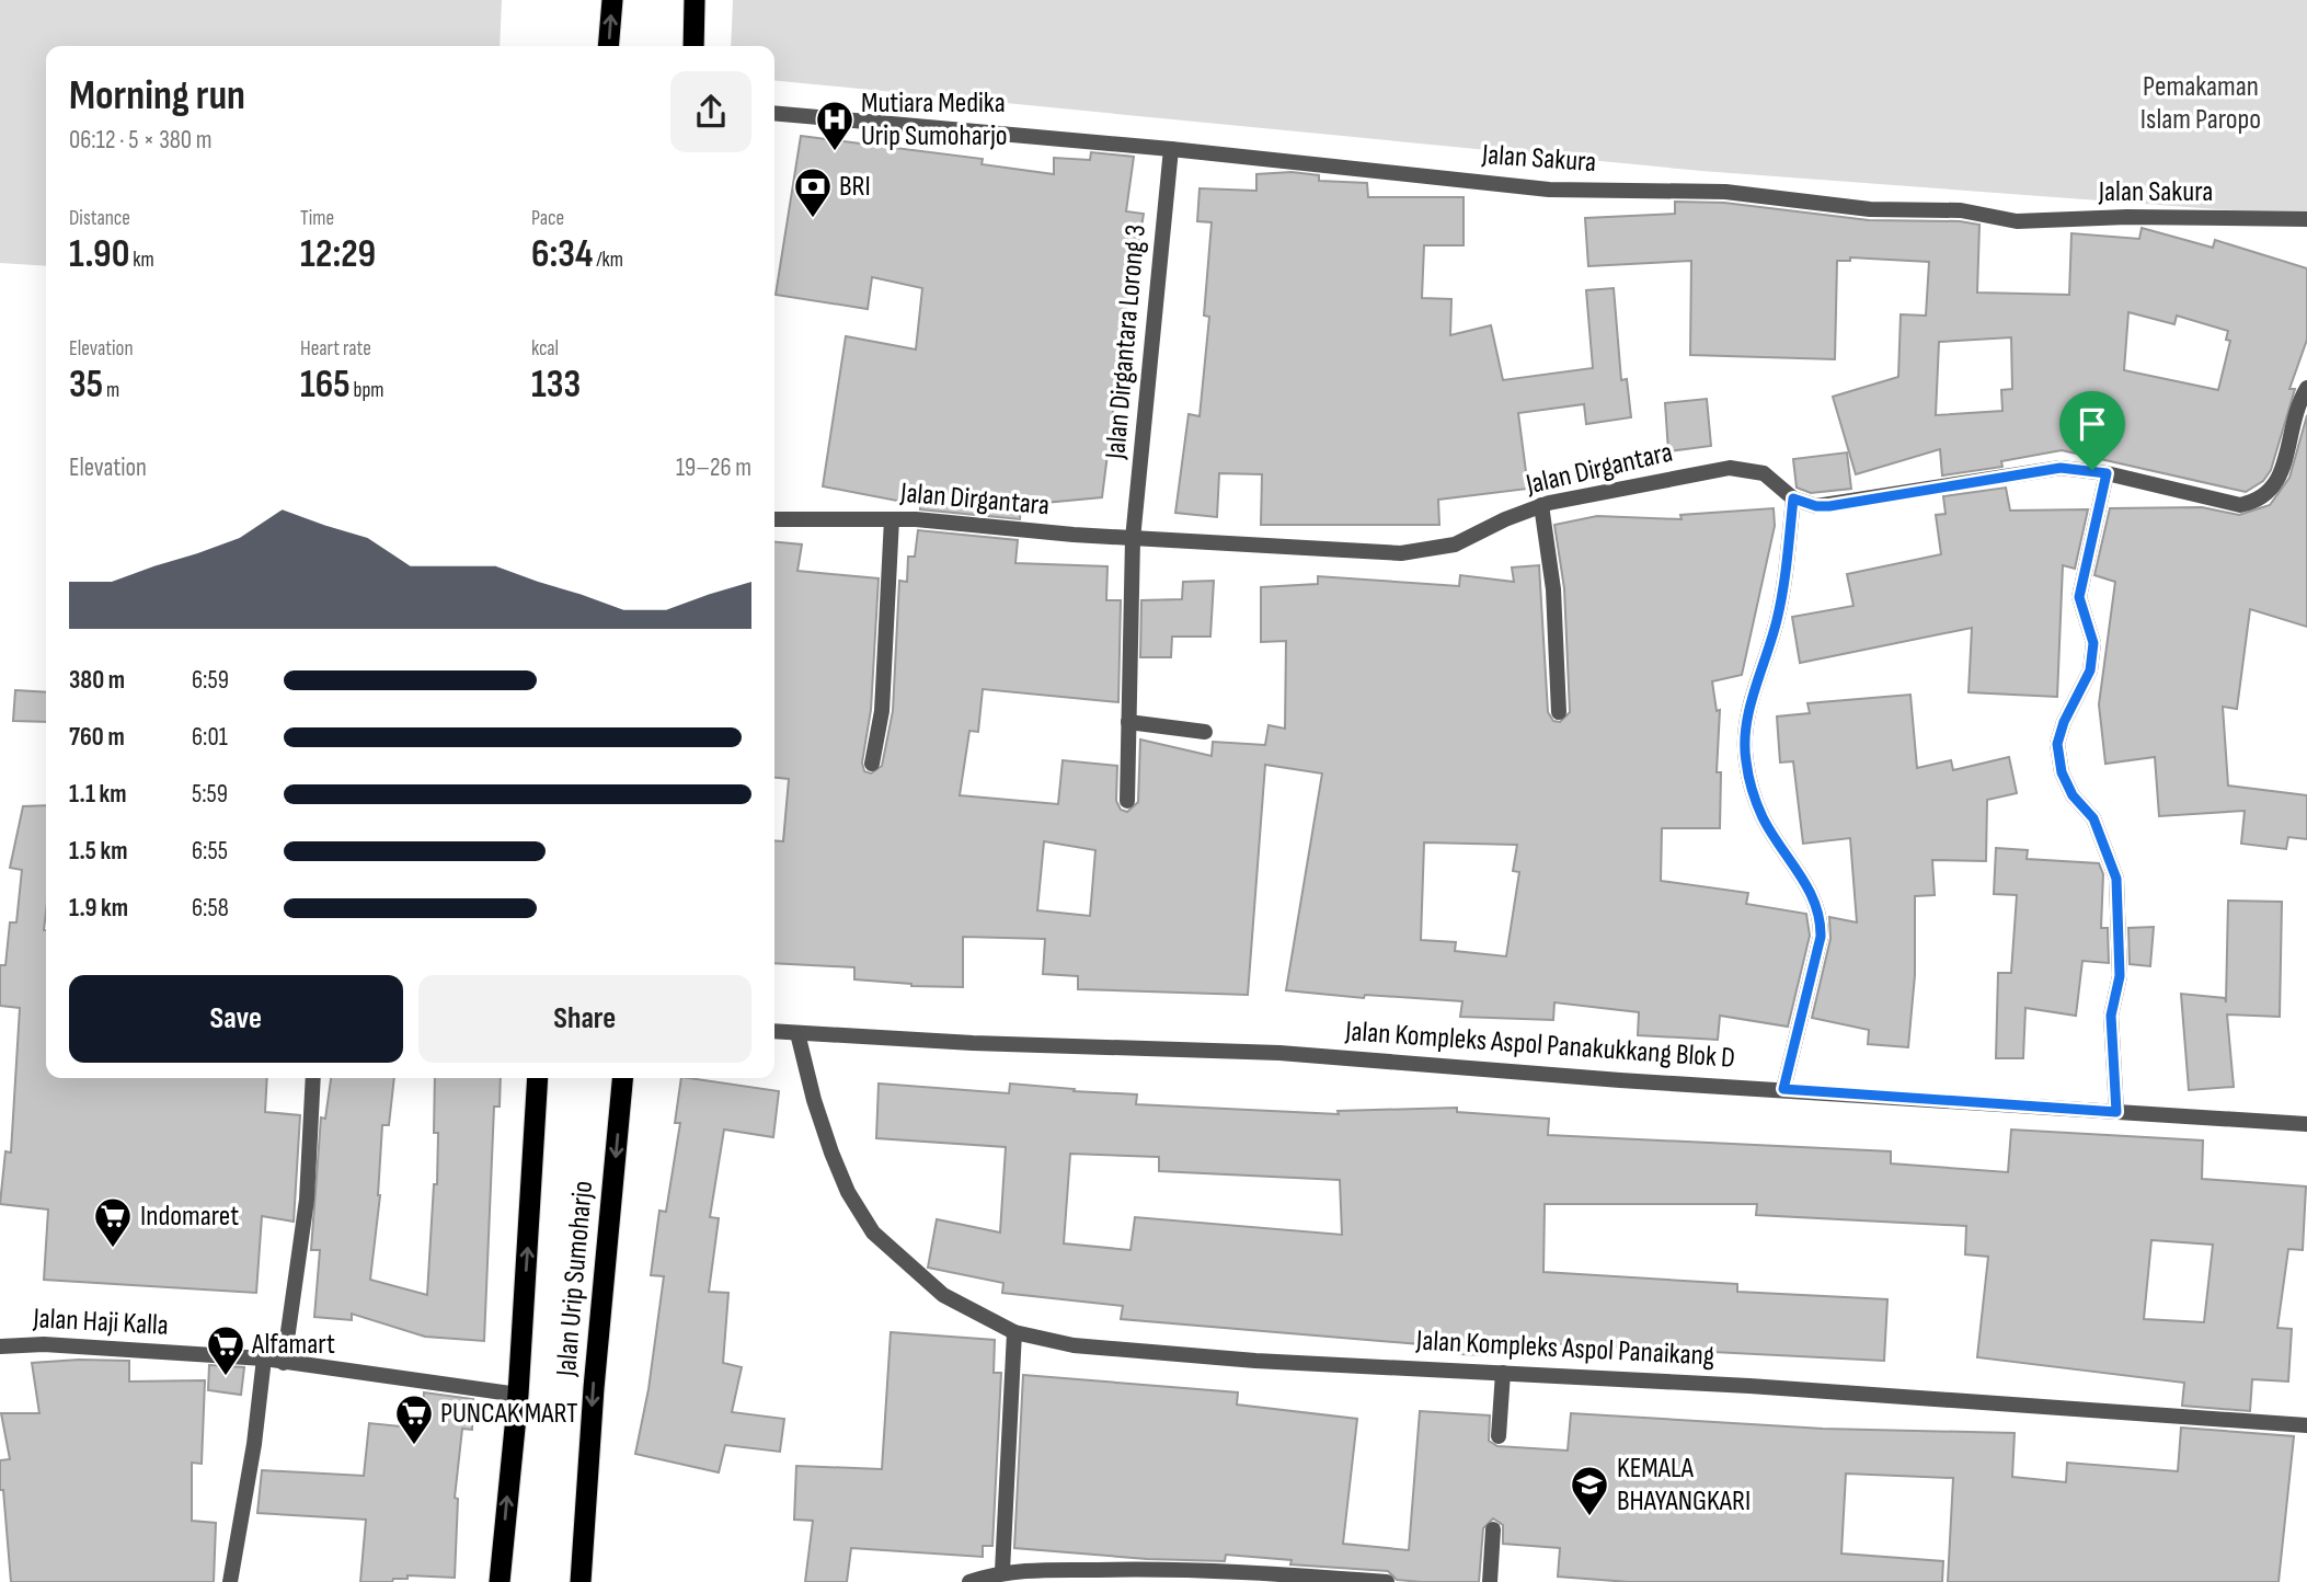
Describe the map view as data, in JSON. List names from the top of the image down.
{
  "streets": {
    "highway": ["Jalan Urip Sumoharjo"],
    "street": [
      "Jalan Sakura",
      "Jalan Dirgantara Lorong 3",
      "Jalan Dirgantara",
      "Jalan Kompleks Aspol Panakukkang Blok D",
      "Jalan Haji Kalla",
      "Jalan Kompleks Aspol Panaikang"
    ]
  },
  "crossings": [
    ["Jalan Sakura", "Jalan Dirgantara Lorong 3"],
    ["Jalan Dirgantara Lorong 3", "Jalan Dirgantara"],
    ["Jalan Kompleks Aspol Panakukkang Blok D", "Jalan Kompleks Aspol Panaikang"],
    ["Jalan Urip Sumoharjo", "Jalan Haji Kalla"]
  ],
  "parks": ["Pemakaman Islam Paropo"],
  "places": {
    "hospital": ["Mutiara Medika Urip Sumoharjo"],
    "bank": ["BRI"],
    "supermarket": ["Indomaret", "Alfamart", "PUNCAK MART"],
    "school or university": ["KEMALA BHAYANGKARI"]
  },
  "page": {
    "heading": ["Morning run", "06:12 · 5 × 380 m"],
    "stats": [
      ["Distance", "1.90 km"],
      ["Time", "12:29"],
      ["Pace", "6:34 /km"],
      ["Elevation", "35 m"],
      ["Heart rate", "165 bpm"],
      ["kcal", "133"]
    ],
    "chart": ["Elevation", "19–26 m"],
    "list": [
      {
        "name": "380 m",
        "note": "6:59"
      },
      {
        "name": "760 m",
        "note": "6:01"
      },
      {
        "name": "1.1 km",
        "note": "5:59"
      },
      {
        "name": "1.5 km",
        "note": "6:55"
      },
      {
        "name": "1.9 km",
        "note": "6:58"
      }
    ],
    "buttons": ["Save", "Share"]
  }
}
